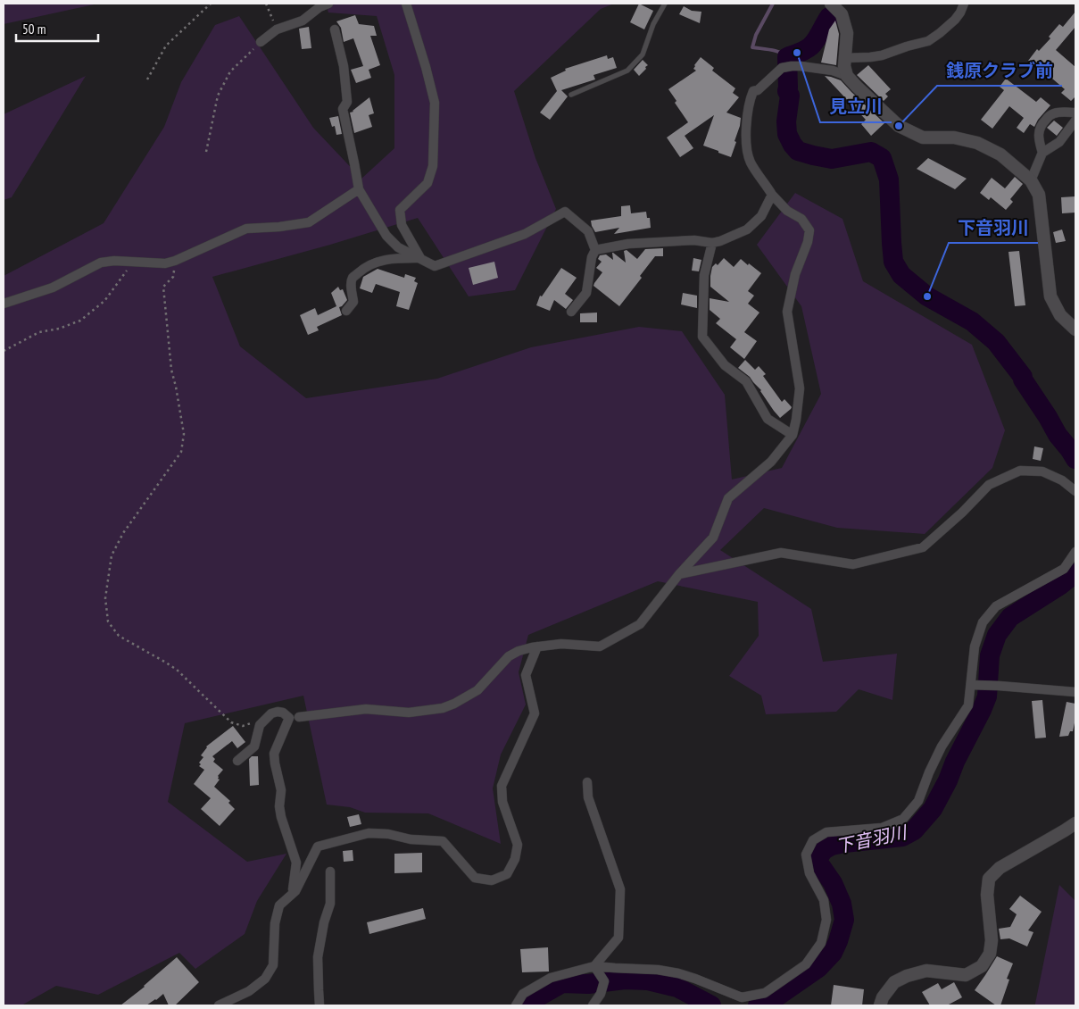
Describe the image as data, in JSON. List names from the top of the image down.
{
  "water": ["下音羽川"],
  "places": ["見立川", "銭原クラブ前", "下音羽川"],
  "scale_bar": "50 m"
}
